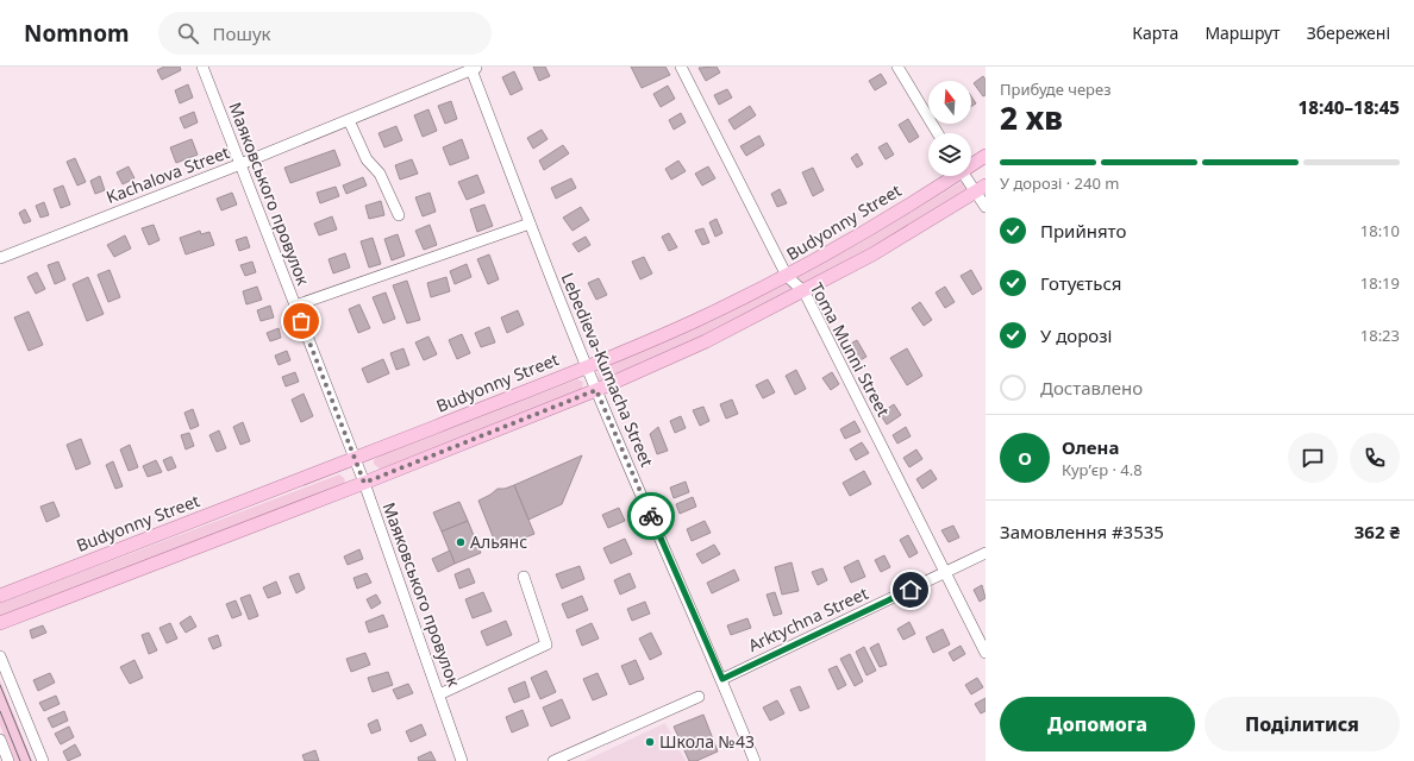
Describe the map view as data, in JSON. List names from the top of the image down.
{
  "streets": {
    "main road": ["Budyonny Street"],
    "street": [
      "Kachalova Street",
      "Маяковського провулок",
      "Toma Munni Street",
      "Lebedieva-Kumacha Street",
      "Arktychna Street"
    ]
  },
  "crossings": [
    ["Kachalova Street", "Маяковського провулок"],
    ["Kachalova Street", "Lebedieva-Kumacha Street"],
    ["Маяковського провулок", "Budyonny Street"],
    ["Budyonny Street", "Toma Munni Street"],
    ["Budyonny Street", "Lebedieva-Kumacha Street"],
    ["Toma Munni Street", "Arktychna Street"],
    ["Lebedieva-Kumacha Street", "Arktychna Street"]
  ],
  "places": ["Альянс", "Школа №43"],
  "north": "top",
  "page": {
    "header": "Nomnom",
    "search": "Пошук",
    "nav": ["Карта", "Маршрут", "Збережені"],
    "heading": ["2 хв", "Прибуде через", "18:40–18:45"],
    "panel": [
      "Олена",
      "Кур’єр · 4.8",
      "Замовлення #3535",
      "362 ₴"
    ],
    "bar": "У дорозі · 240 m",
    "list": [
      ["Прийнято", "18:10"],
      ["Готується", "18:19"],
      ["У дорозі", "18:23"],
      "Доставлено"
    ],
    "round": "О",
    "buttons": ["Допомога", "Поділитися"]
  }
}
